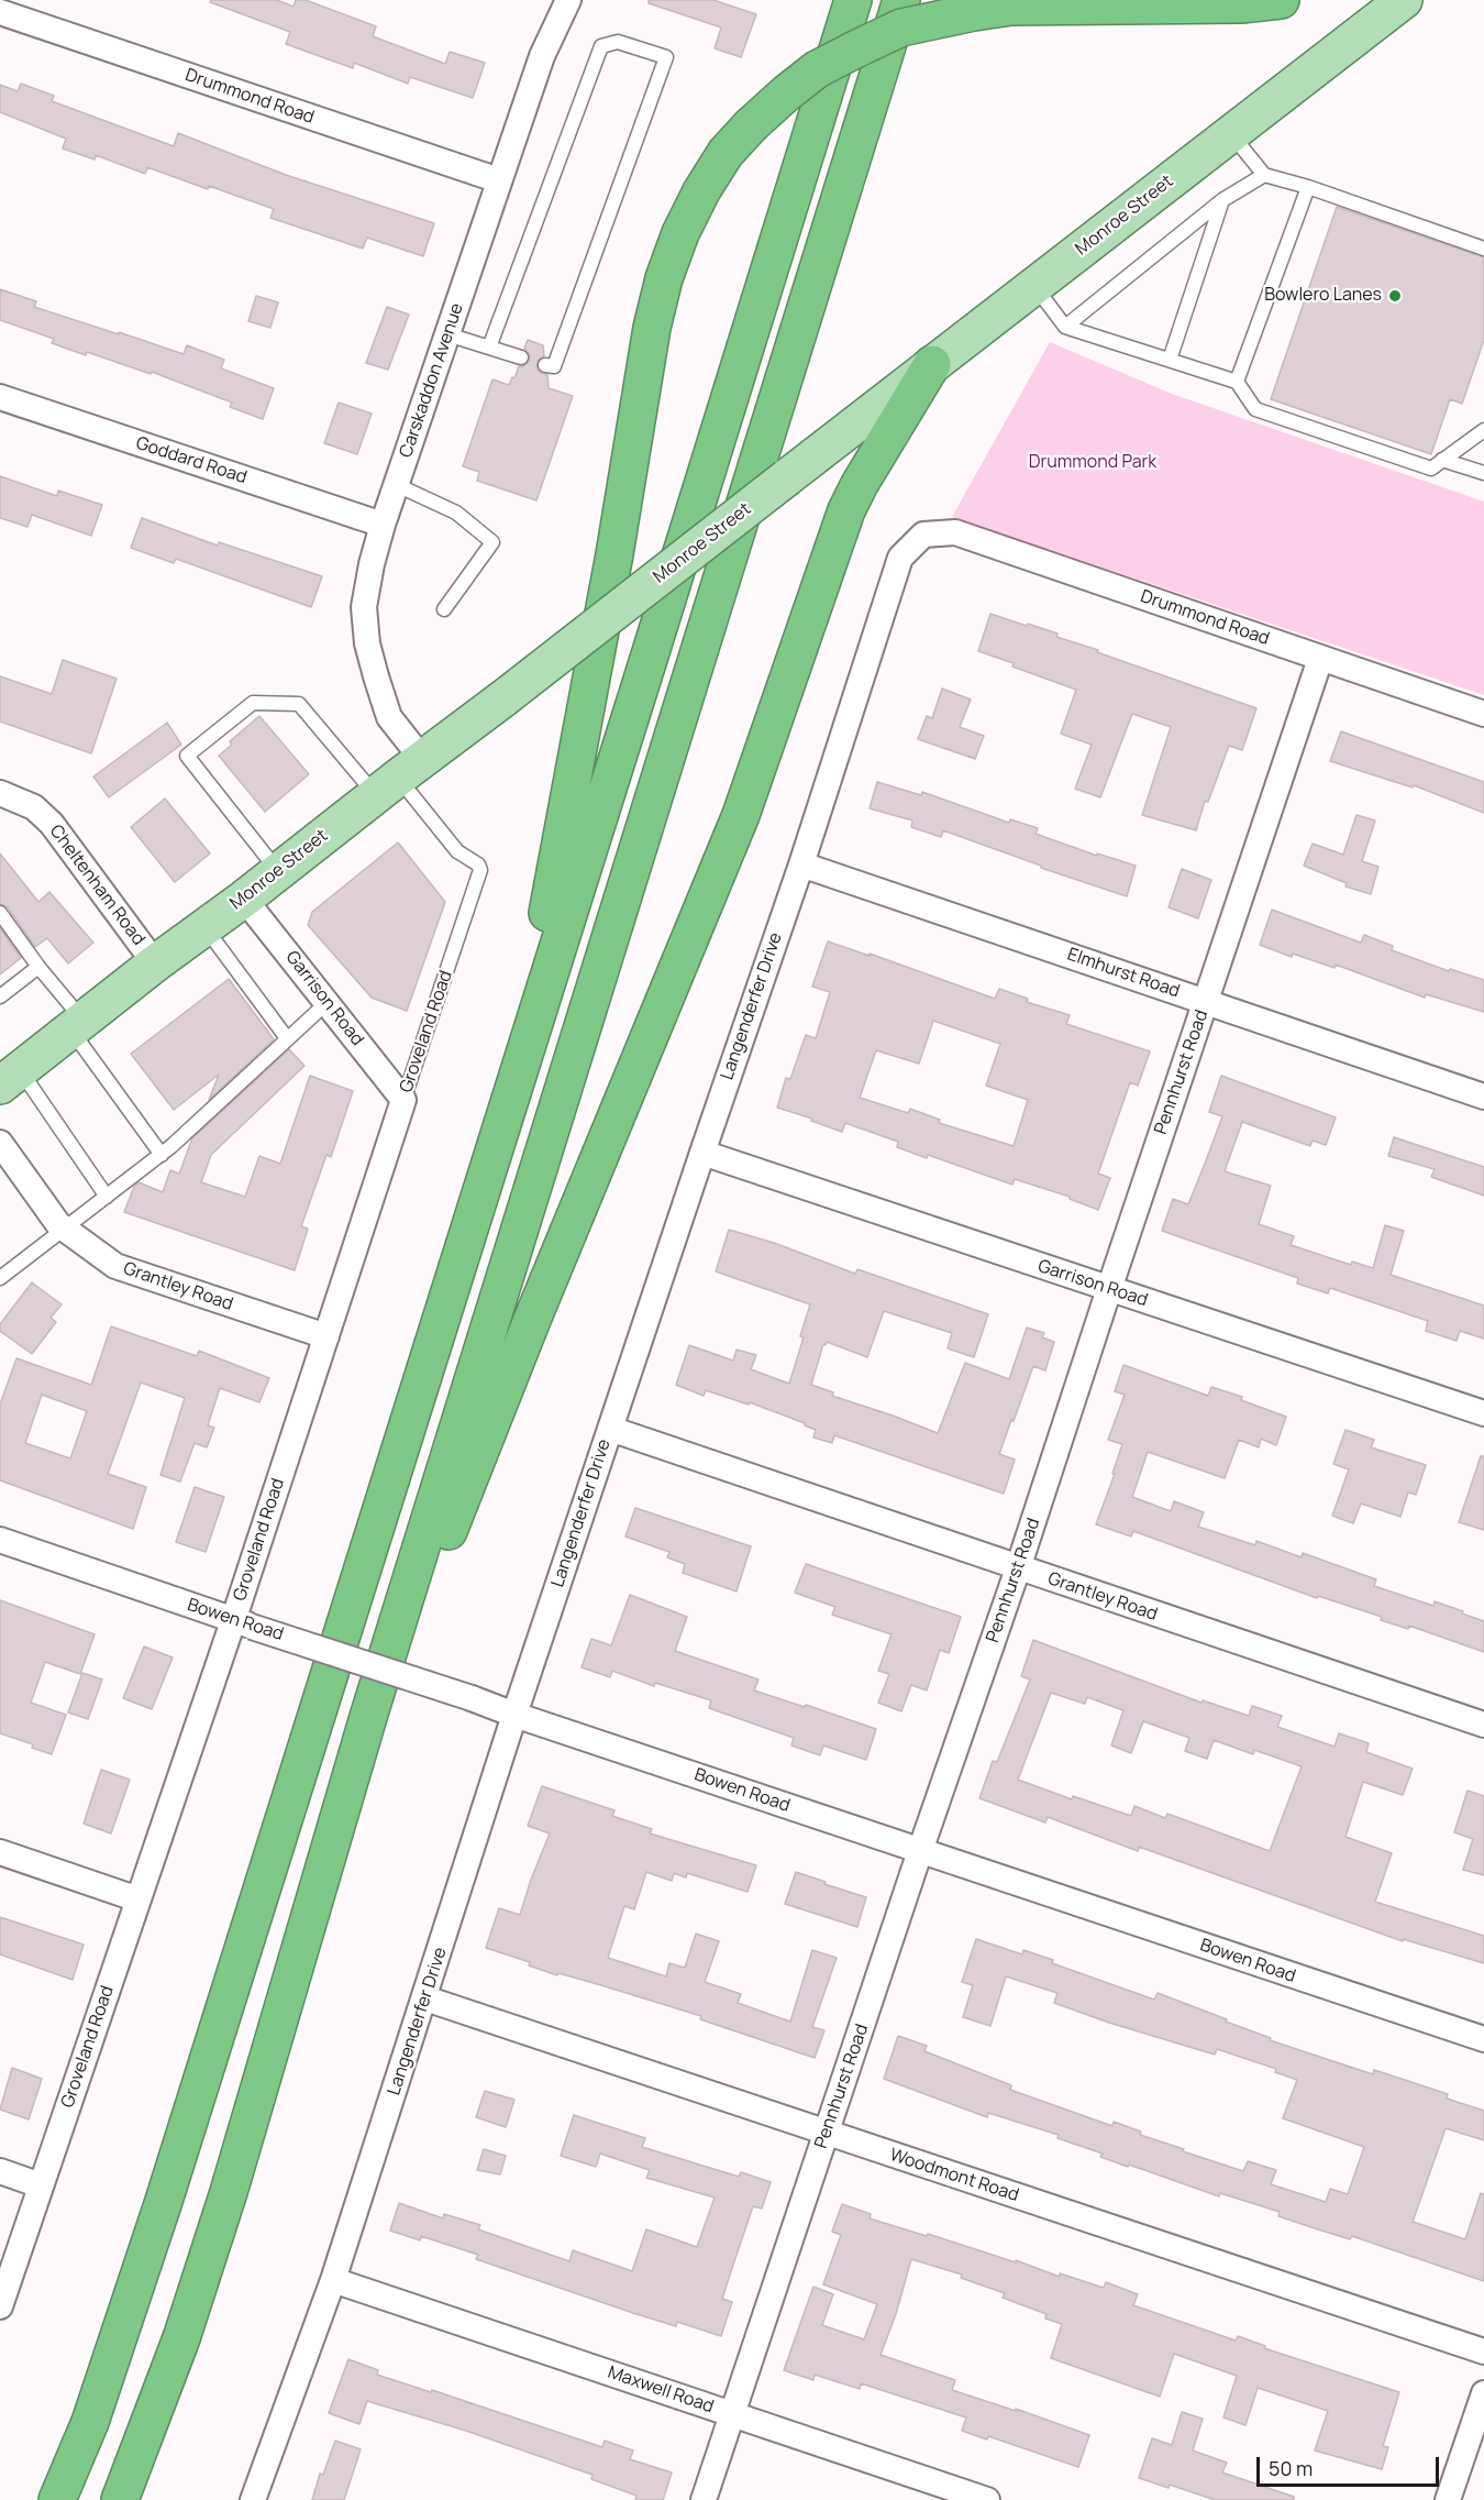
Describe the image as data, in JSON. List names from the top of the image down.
{
  "streets": {
    "main road": ["Monroe Street"],
    "street": [
      "Drummond Road",
      "Carskaddon Avenue",
      "Goddard Road",
      "Cheltenham Road",
      "Elmhurst Road",
      "Garrison Road",
      "Langenderfer Drive",
      "Groveland Road",
      "Pennhurst Road",
      "Grantley Road",
      "Bowen Road",
      "Woodmont Road",
      "Maxwell Road"
    ]
  },
  "crossings": [
    ["Drummond Road", "Carskaddon Avenue"],
    ["Drummond Road", "Langenderfer Drive"],
    ["Drummond Road", "Pennhurst Road"],
    ["Monroe Street", "Carskaddon Avenue"],
    ["Monroe Street", "Cheltenham Road"],
    ["Monroe Street", "Garrison Road"],
    ["Monroe Street", "Groveland Road"],
    ["Carskaddon Avenue", "Goddard Road"],
    ["Carskaddon Avenue", "Groveland Road"],
    ["Elmhurst Road", "Langenderfer Drive"],
    ["Elmhurst Road", "Pennhurst Road"],
    ["Garrison Road", "Langenderfer Drive"],
    ["Garrison Road", "Groveland Road"],
    ["Garrison Road", "Pennhurst Road"],
    ["Langenderfer Drive", "Grantley Road"],
    ["Langenderfer Drive", "Bowen Road"],
    ["Langenderfer Drive", "Woodmont Road"],
    ["Langenderfer Drive", "Maxwell Road"],
    ["Groveland Road", "Grantley Road"],
    ["Groveland Road", "Bowen Road"],
    ["Pennhurst Road", "Grantley Road"],
    ["Pennhurst Road", "Bowen Road"],
    ["Pennhurst Road", "Woodmont Road"],
    ["Pennhurst Road", "Maxwell Road"]
  ],
  "parks": ["Drummond Park"],
  "places": ["Bowlero Lanes"],
  "scale_bar": "50 m"
}
